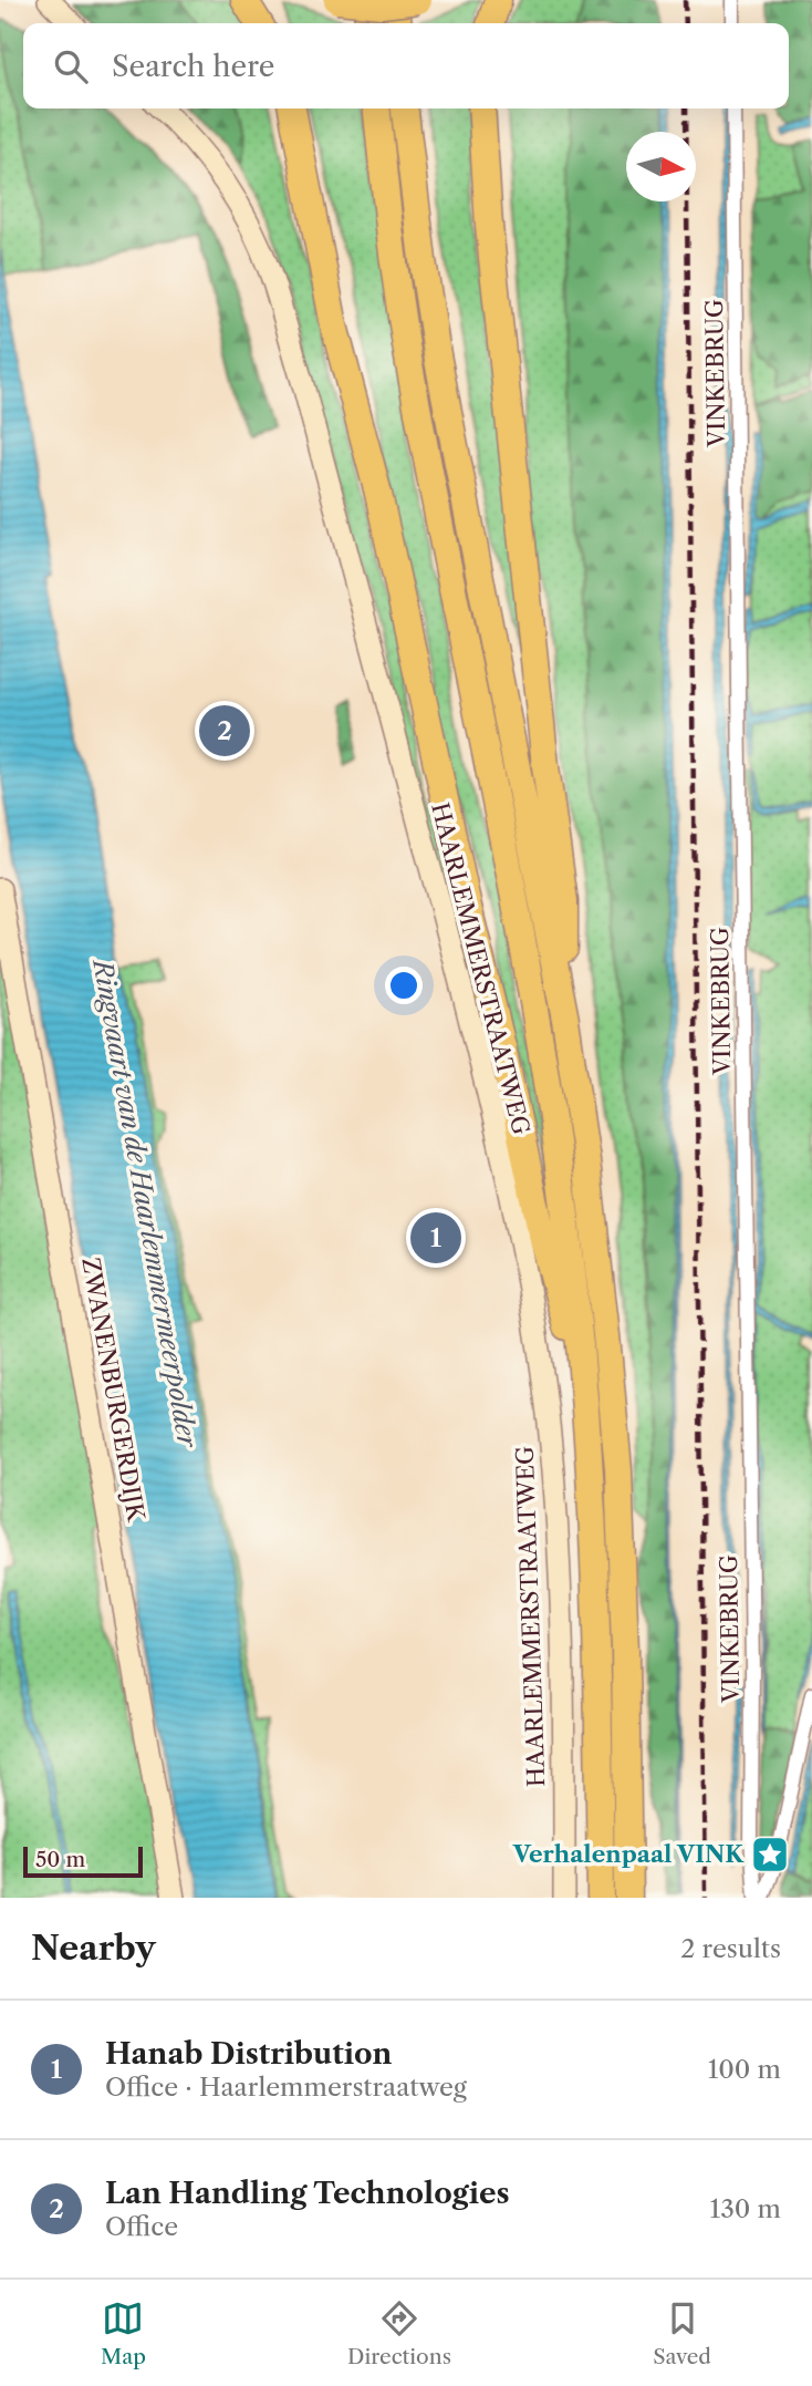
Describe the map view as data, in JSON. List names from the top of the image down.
{
  "streets": {
    "main road": ["HAARLEMMERSTRAATWEG", "ZWANENBURGERDIJK"],
    "street": ["VINKEBRUG"]
  },
  "water": ["Ringvaart van de Haarlemmermeerpolder"],
  "places": {
    "place": ["Verhalenpaal VINK"]
  },
  "scale_bar": "50 m",
  "north": "right",
  "page": {
    "search": "Search here",
    "pins": ["2", "1"],
    "scale": "50 m",
    "heading": ["Nearby", "2 results"],
    "list": [
      {
        "mark": "1",
        "name": "Hanab Distribution",
        "note": "Office · Haarlemmerstraatweg",
        "value": "100 m"
      },
      {
        "mark": "2",
        "name": "Lan Handling Technologies",
        "note": "Office",
        "value": "130 m"
      }
    ],
    "nav": ["Map", "Directions", "Saved"]
  }
}
